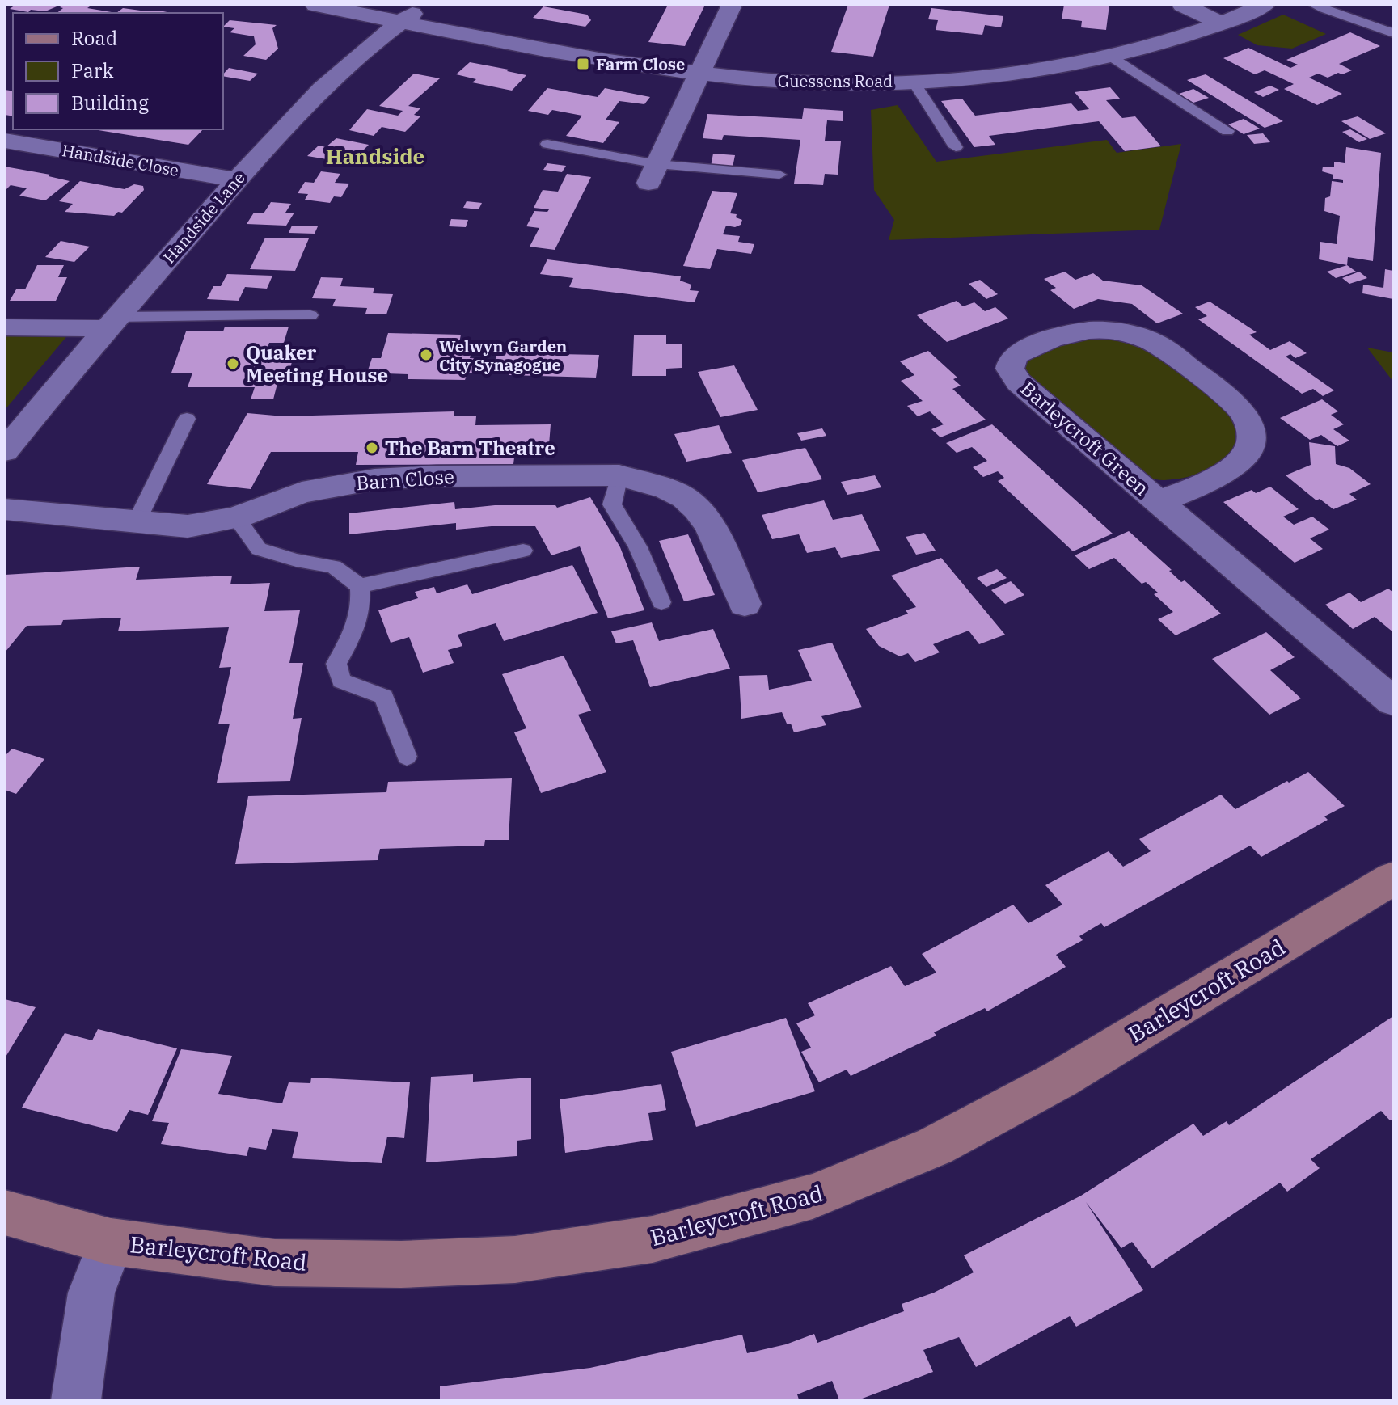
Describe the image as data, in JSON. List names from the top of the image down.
{
  "streets": {
    "street": [
      "Guessens Road",
      "Handside Close",
      "Handside Lane",
      "Barleycroft Green",
      "Barn Close",
      "Barleycroft Road"
    ]
  },
  "crossings": [
    ["Guessens Road", "Handside Lane"],
    ["Handside Close", "Handside Lane"]
  ],
  "districts": ["Handside"],
  "places": {
    "transit": ["Farm Close"],
    "other": ["Welwyn Garden City Synagogue", "Quaker Meeting House", "The Barn Theatre"]
  },
  "legend": ["Road", "Park", "Building"]
}
